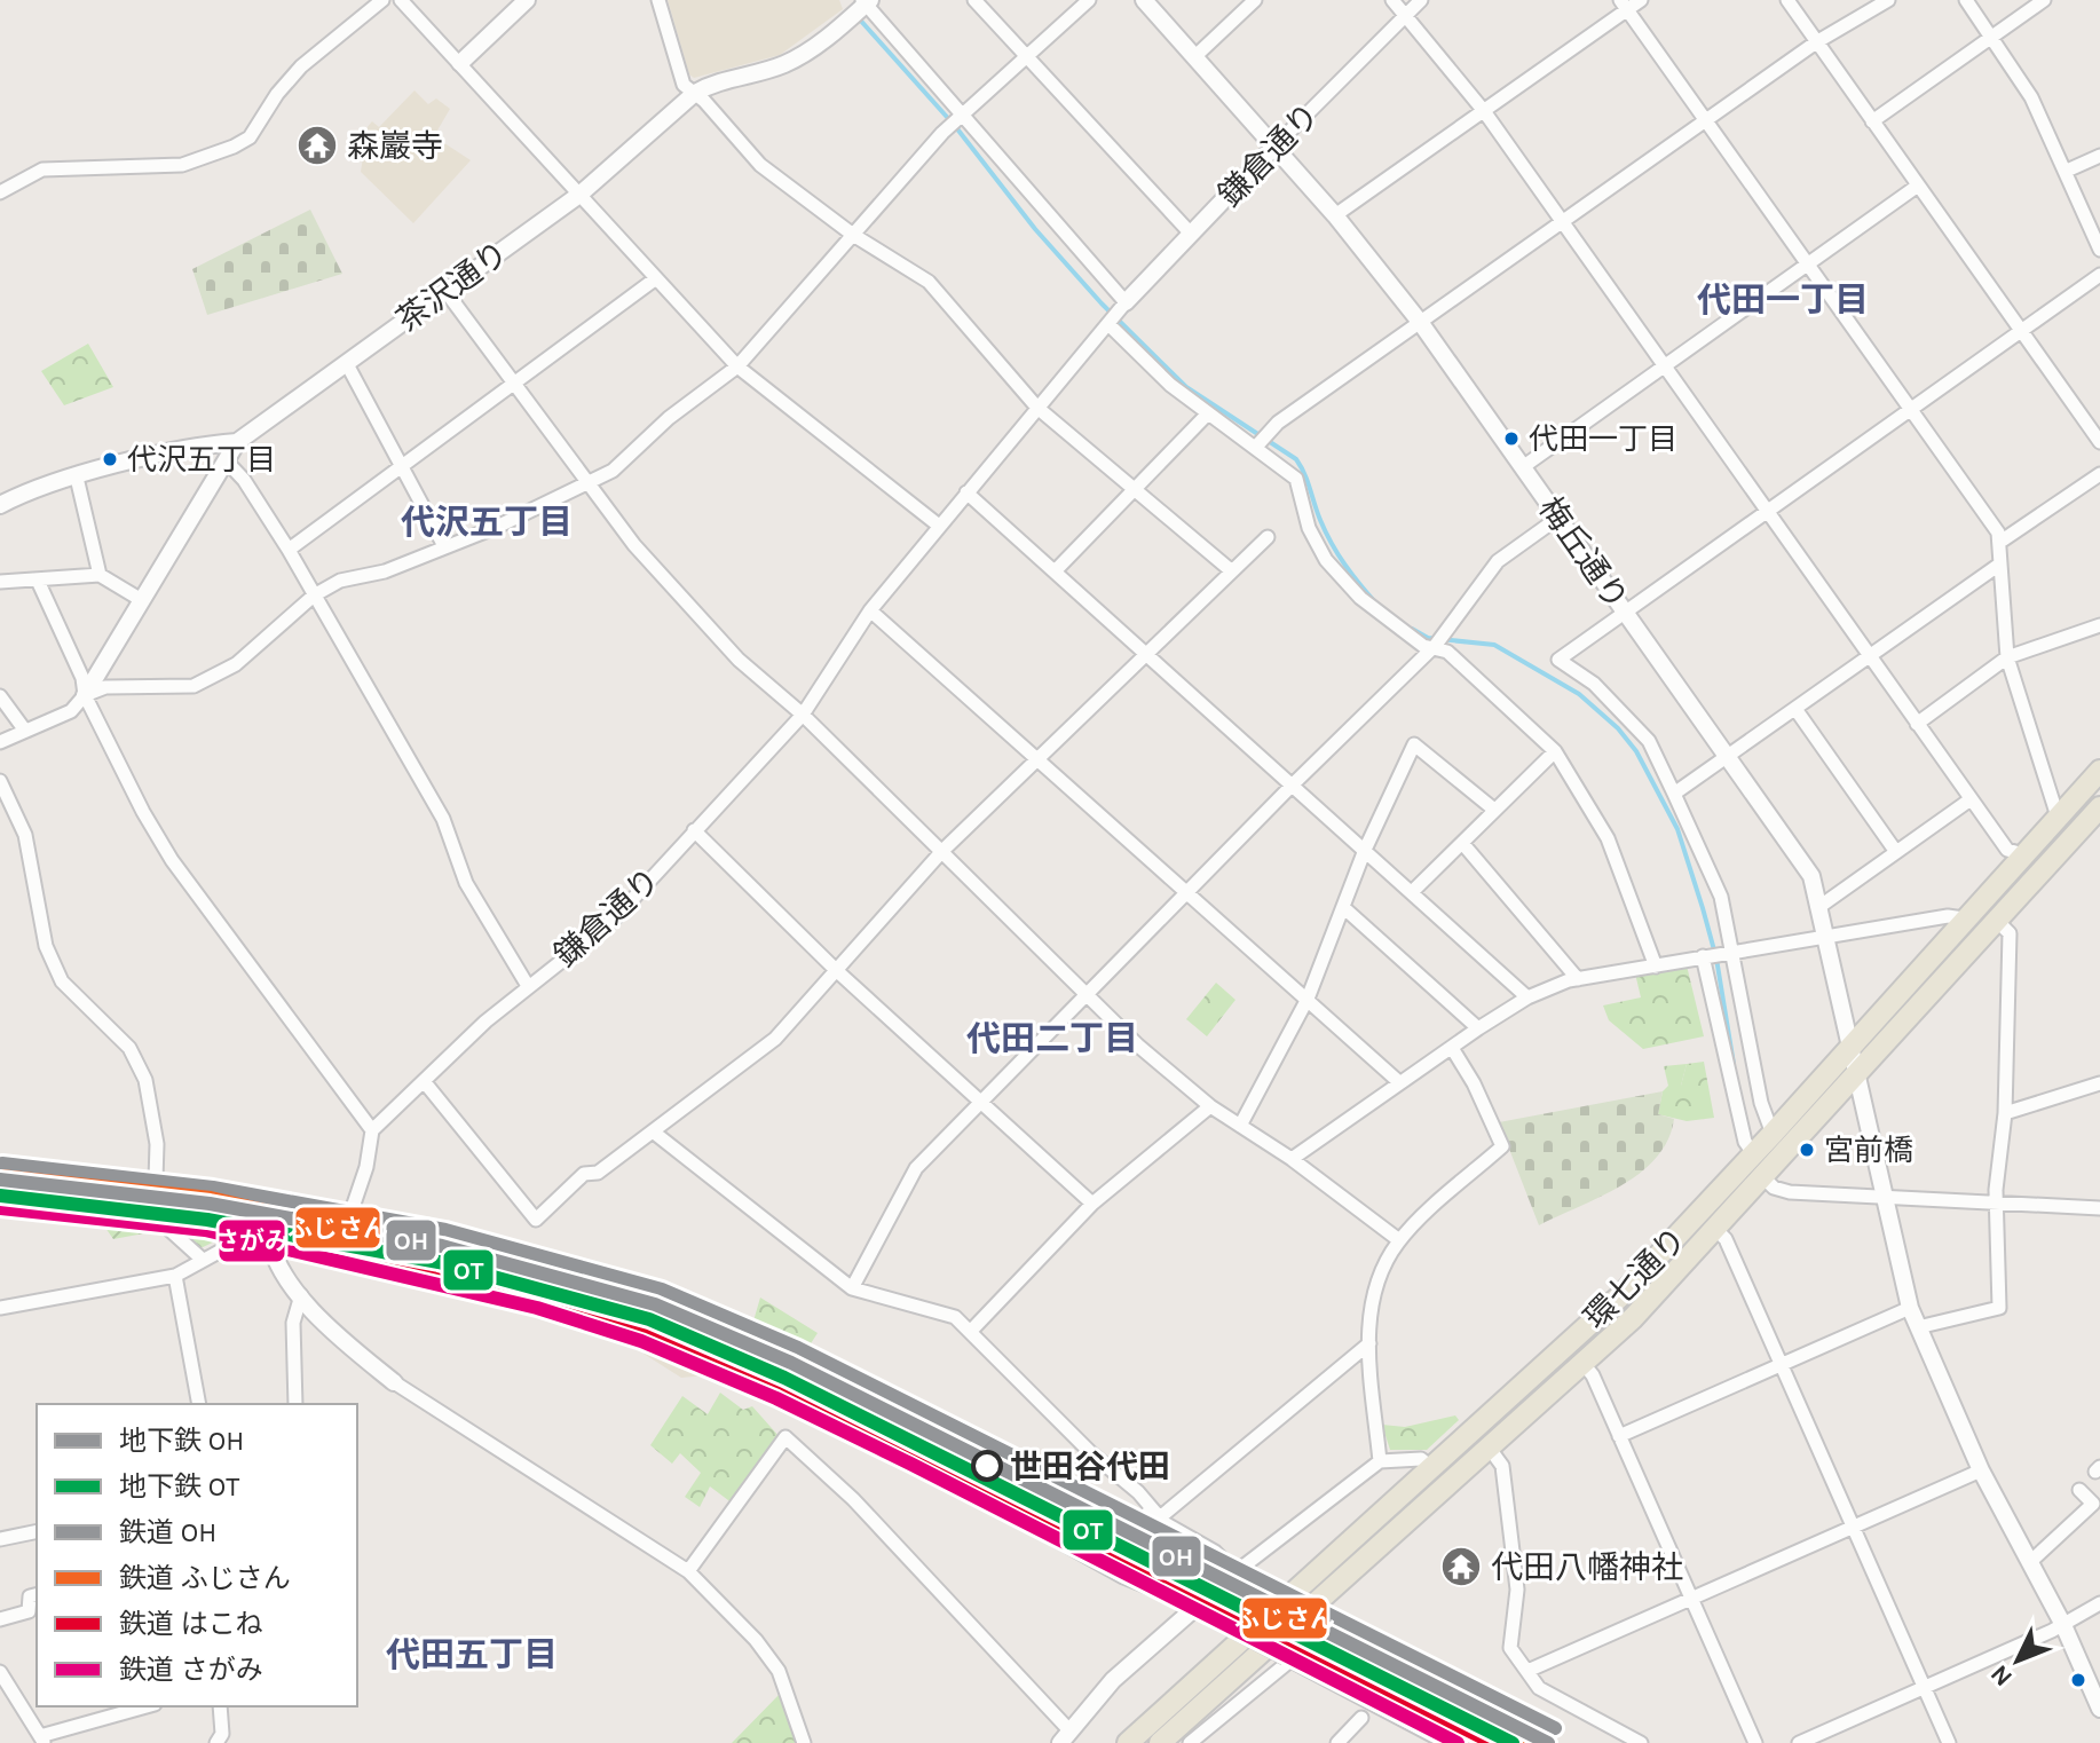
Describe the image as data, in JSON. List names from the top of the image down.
{
  "streets": {
    "main road": ["環七通り"],
    "street": ["鎌倉通り", "茶沢通り", "梅丘通り"]
  },
  "crossings": [
    ["鎌倉通り", "梅丘通り"],
    ["梅丘通り", "環七通り"]
  ],
  "districts": [
    "代田一丁目",
    "代沢五丁目",
    "代田二丁目",
    "代田五丁目"
  ],
  "places": {
    "temple": ["森巖寺", "代田八幡神社"],
    "other": [
      "代田一丁目",
      "代沢五丁目",
      "宮前橋",
      "世田谷代田"
    ]
  },
  "lines": [
    "rail line OH",
    "rail line ふじさん",
    "metro line OH",
    "rail line はこね",
    "metro line OT",
    "rail line さがみ"
  ],
  "legend": [
    "地下鉄 OH",
    "地下鉄 OT",
    "鉄道 OH",
    "鉄道 ふじさん",
    "鉄道 はこね",
    "鉄道 さがみ"
  ],
  "north": "bottom left"
}
